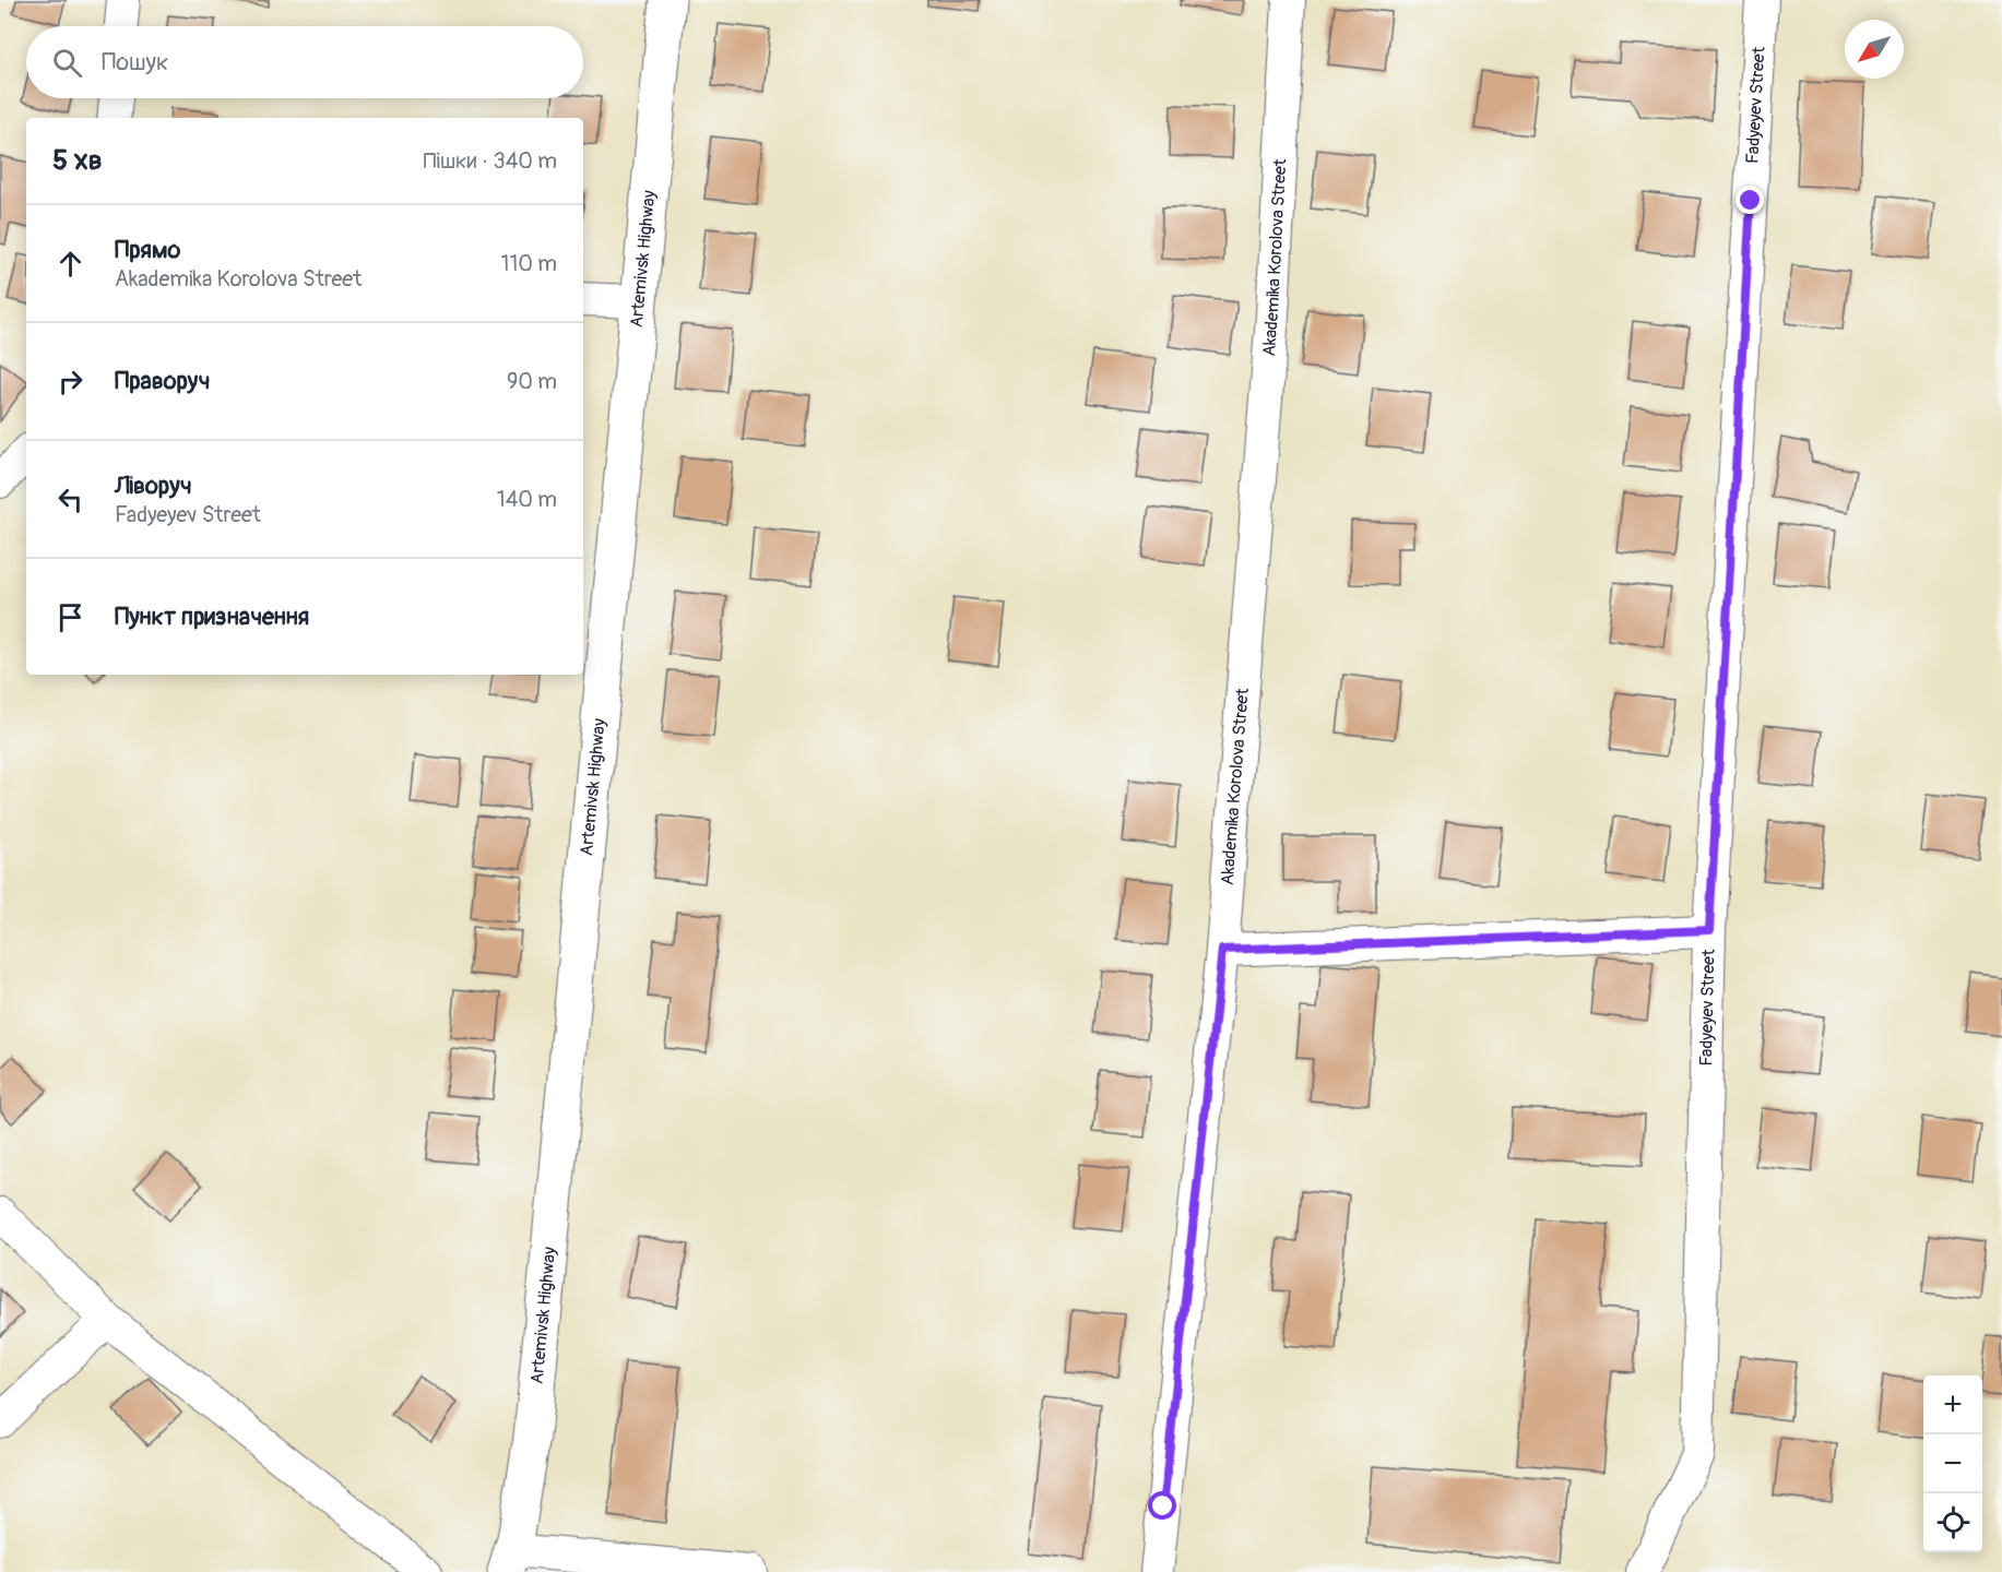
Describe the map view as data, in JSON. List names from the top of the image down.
{
  "streets": {
    "main road": ["Artemivsk Highway"],
    "street": ["Fadyeyev Street", "Akademika Korolova Street"]
  },
  "north": "bottom left",
  "page": {
    "search": "Пошук",
    "heading": ["5 хв", "Пішки · 340 m"],
    "list": [
      ["Прямо", "Akademika Korolova Street", "110 m"],
      ["Праворуч", "90 m"],
      ["Ліворуч", "Fadyeyev Street", "140 m"],
      "Пункт призначення"
    ],
    "map_buttons": ["+", "−"]
  }
}
